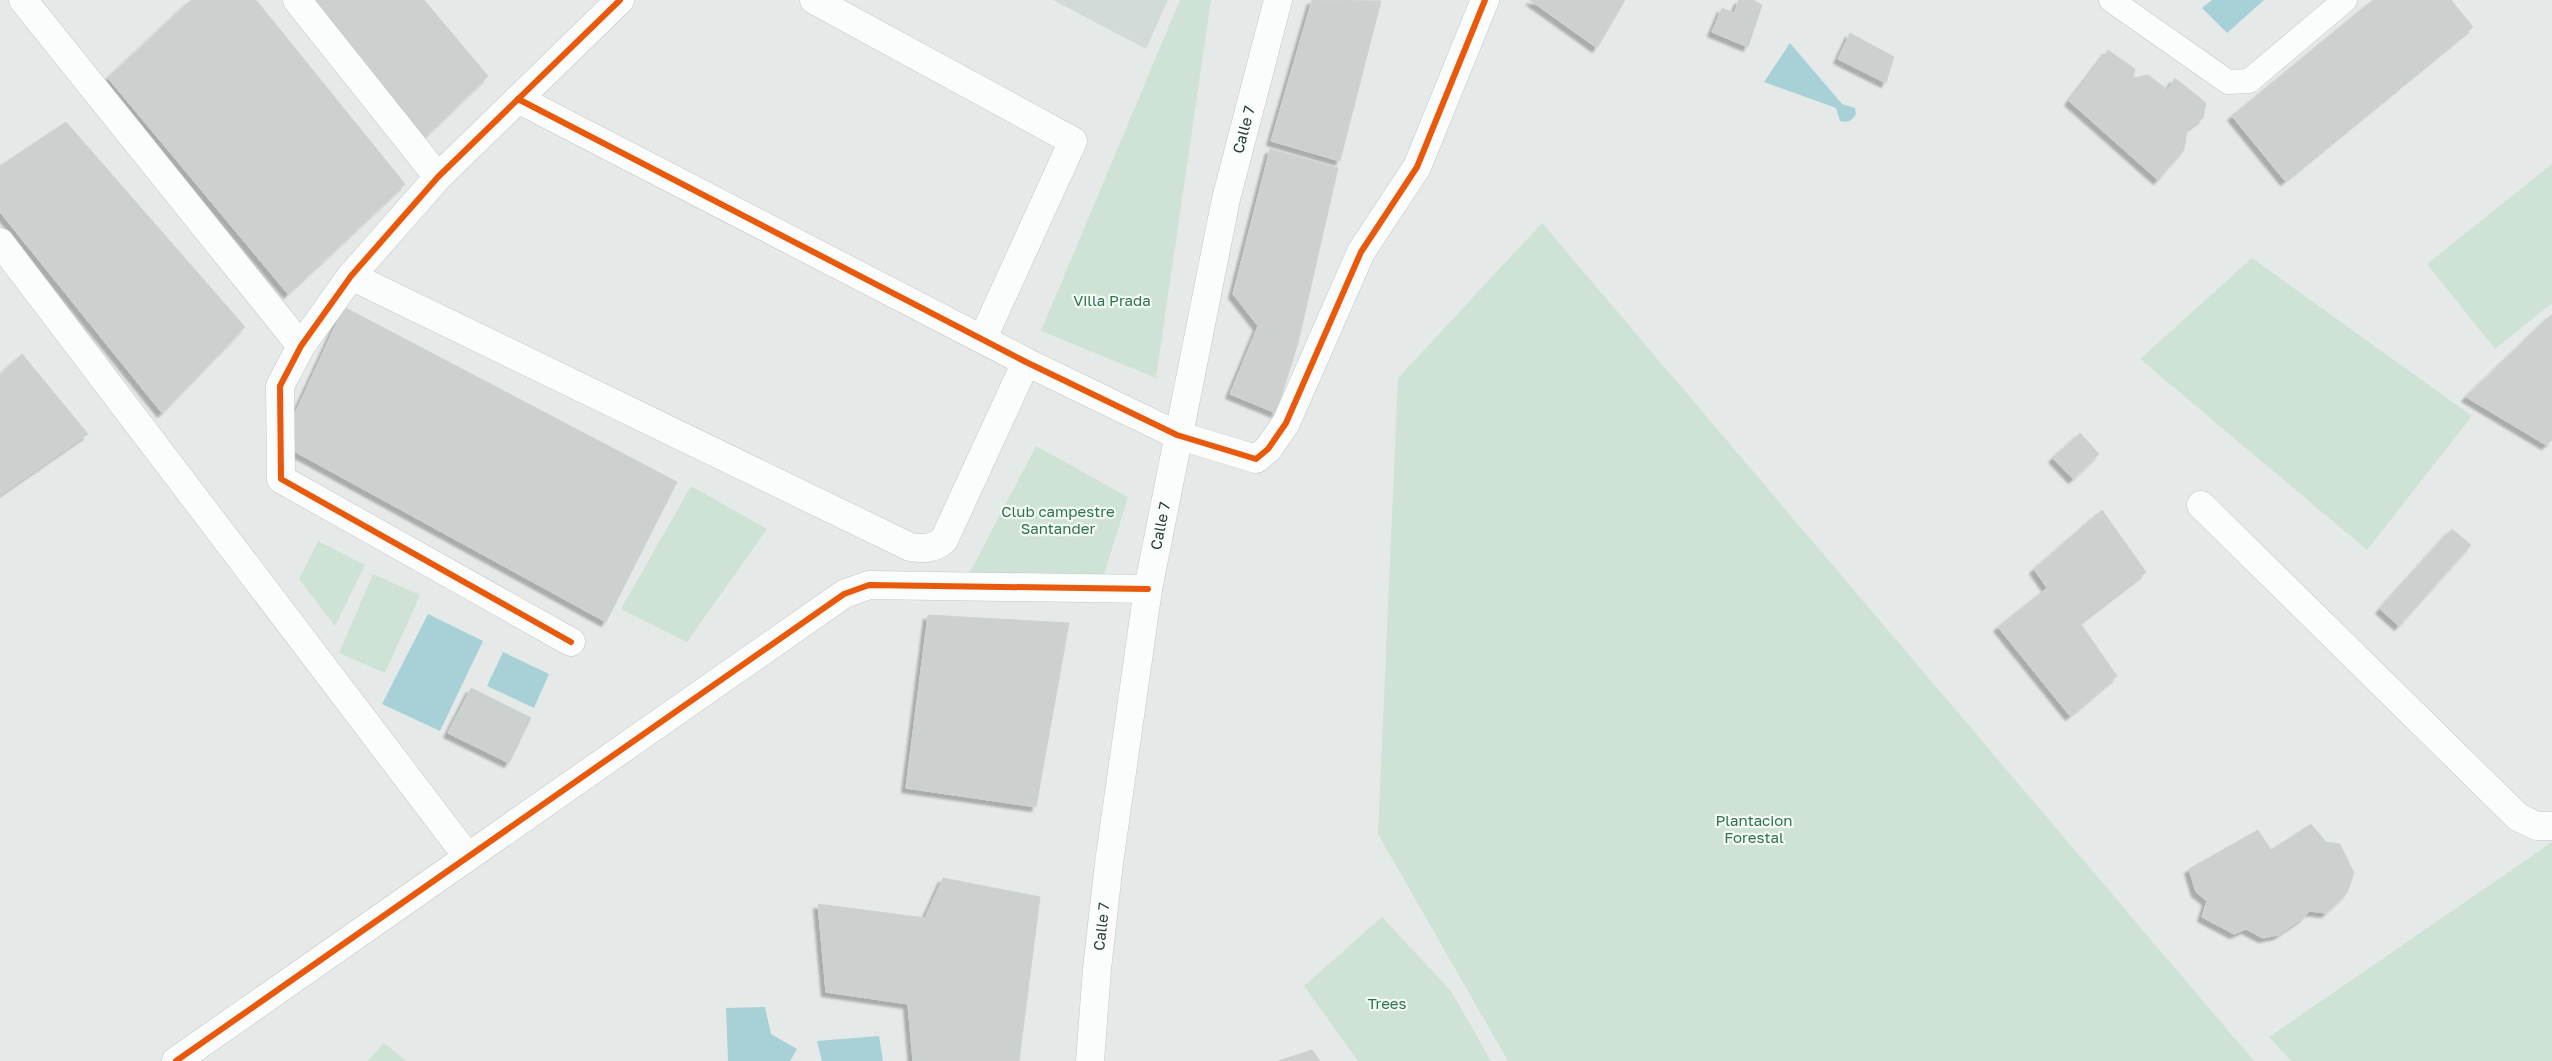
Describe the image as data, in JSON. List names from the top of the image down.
{
  "streets": {
    "street": ["Calle 7"]
  },
  "parks": [
    "Villa Prada",
    "Club campestre Santander",
    "Plantacion Forestal",
    "Trees"
  ]
}
